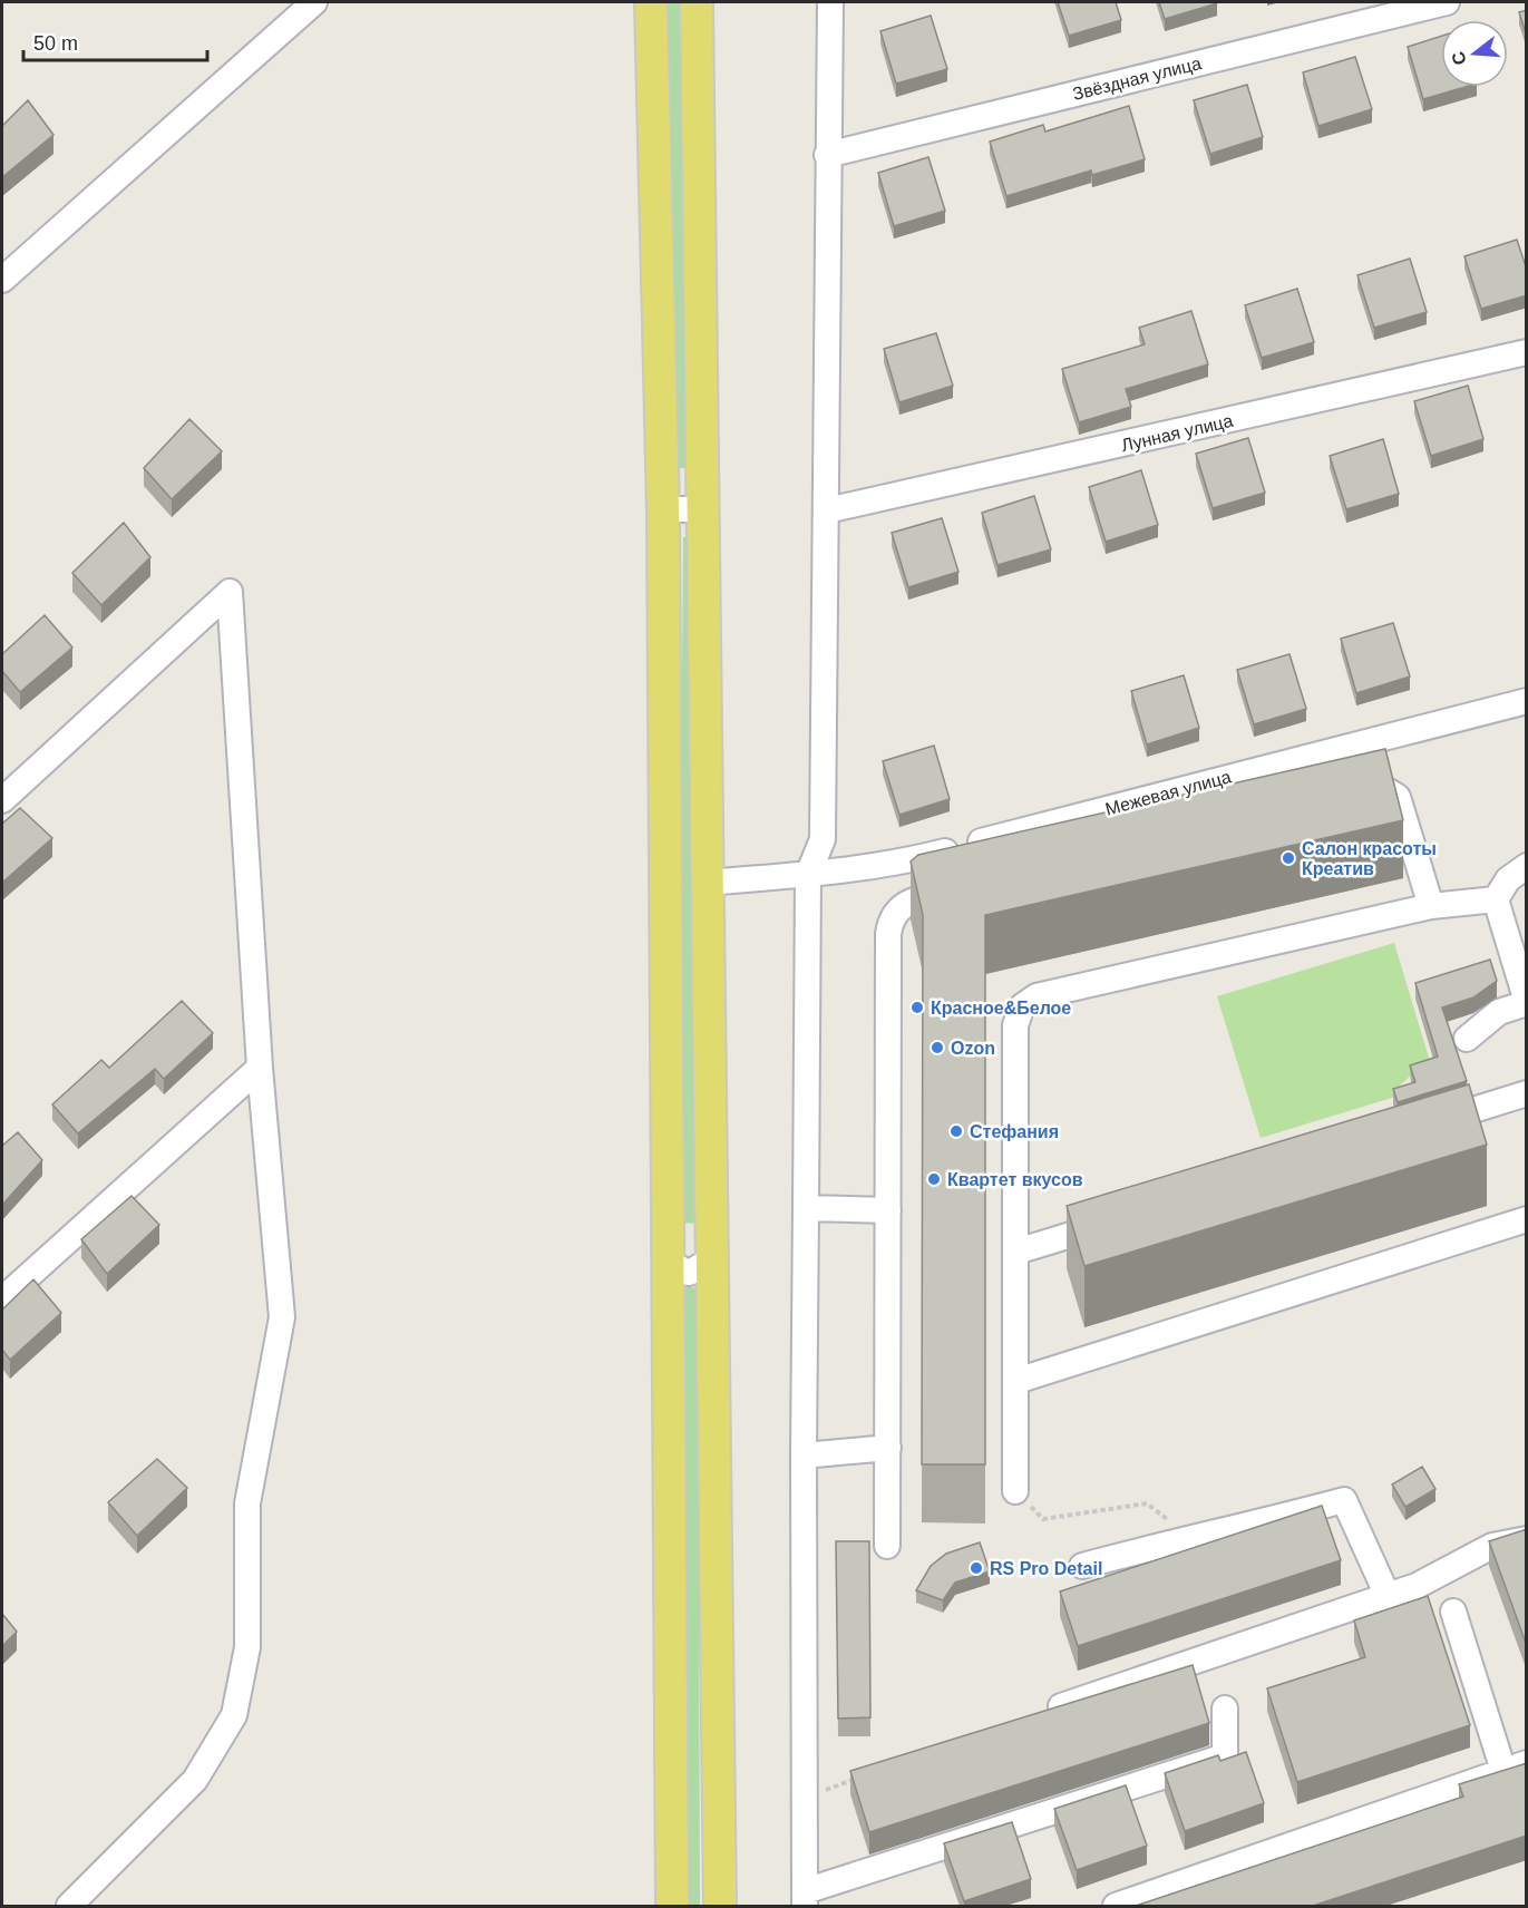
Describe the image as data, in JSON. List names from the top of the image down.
{
  "streets": {
    "street": ["Звёздная улица", "Лунная улица", "Межевая улица"]
  },
  "places": [
    "Салон красоты Креатив",
    "Красное&Белое",
    "Ozon",
    "Стефания",
    "Квартет вкусов",
    "RS Pro Detail"
  ],
  "scale_bar": "50 m",
  "north": "left"
}
